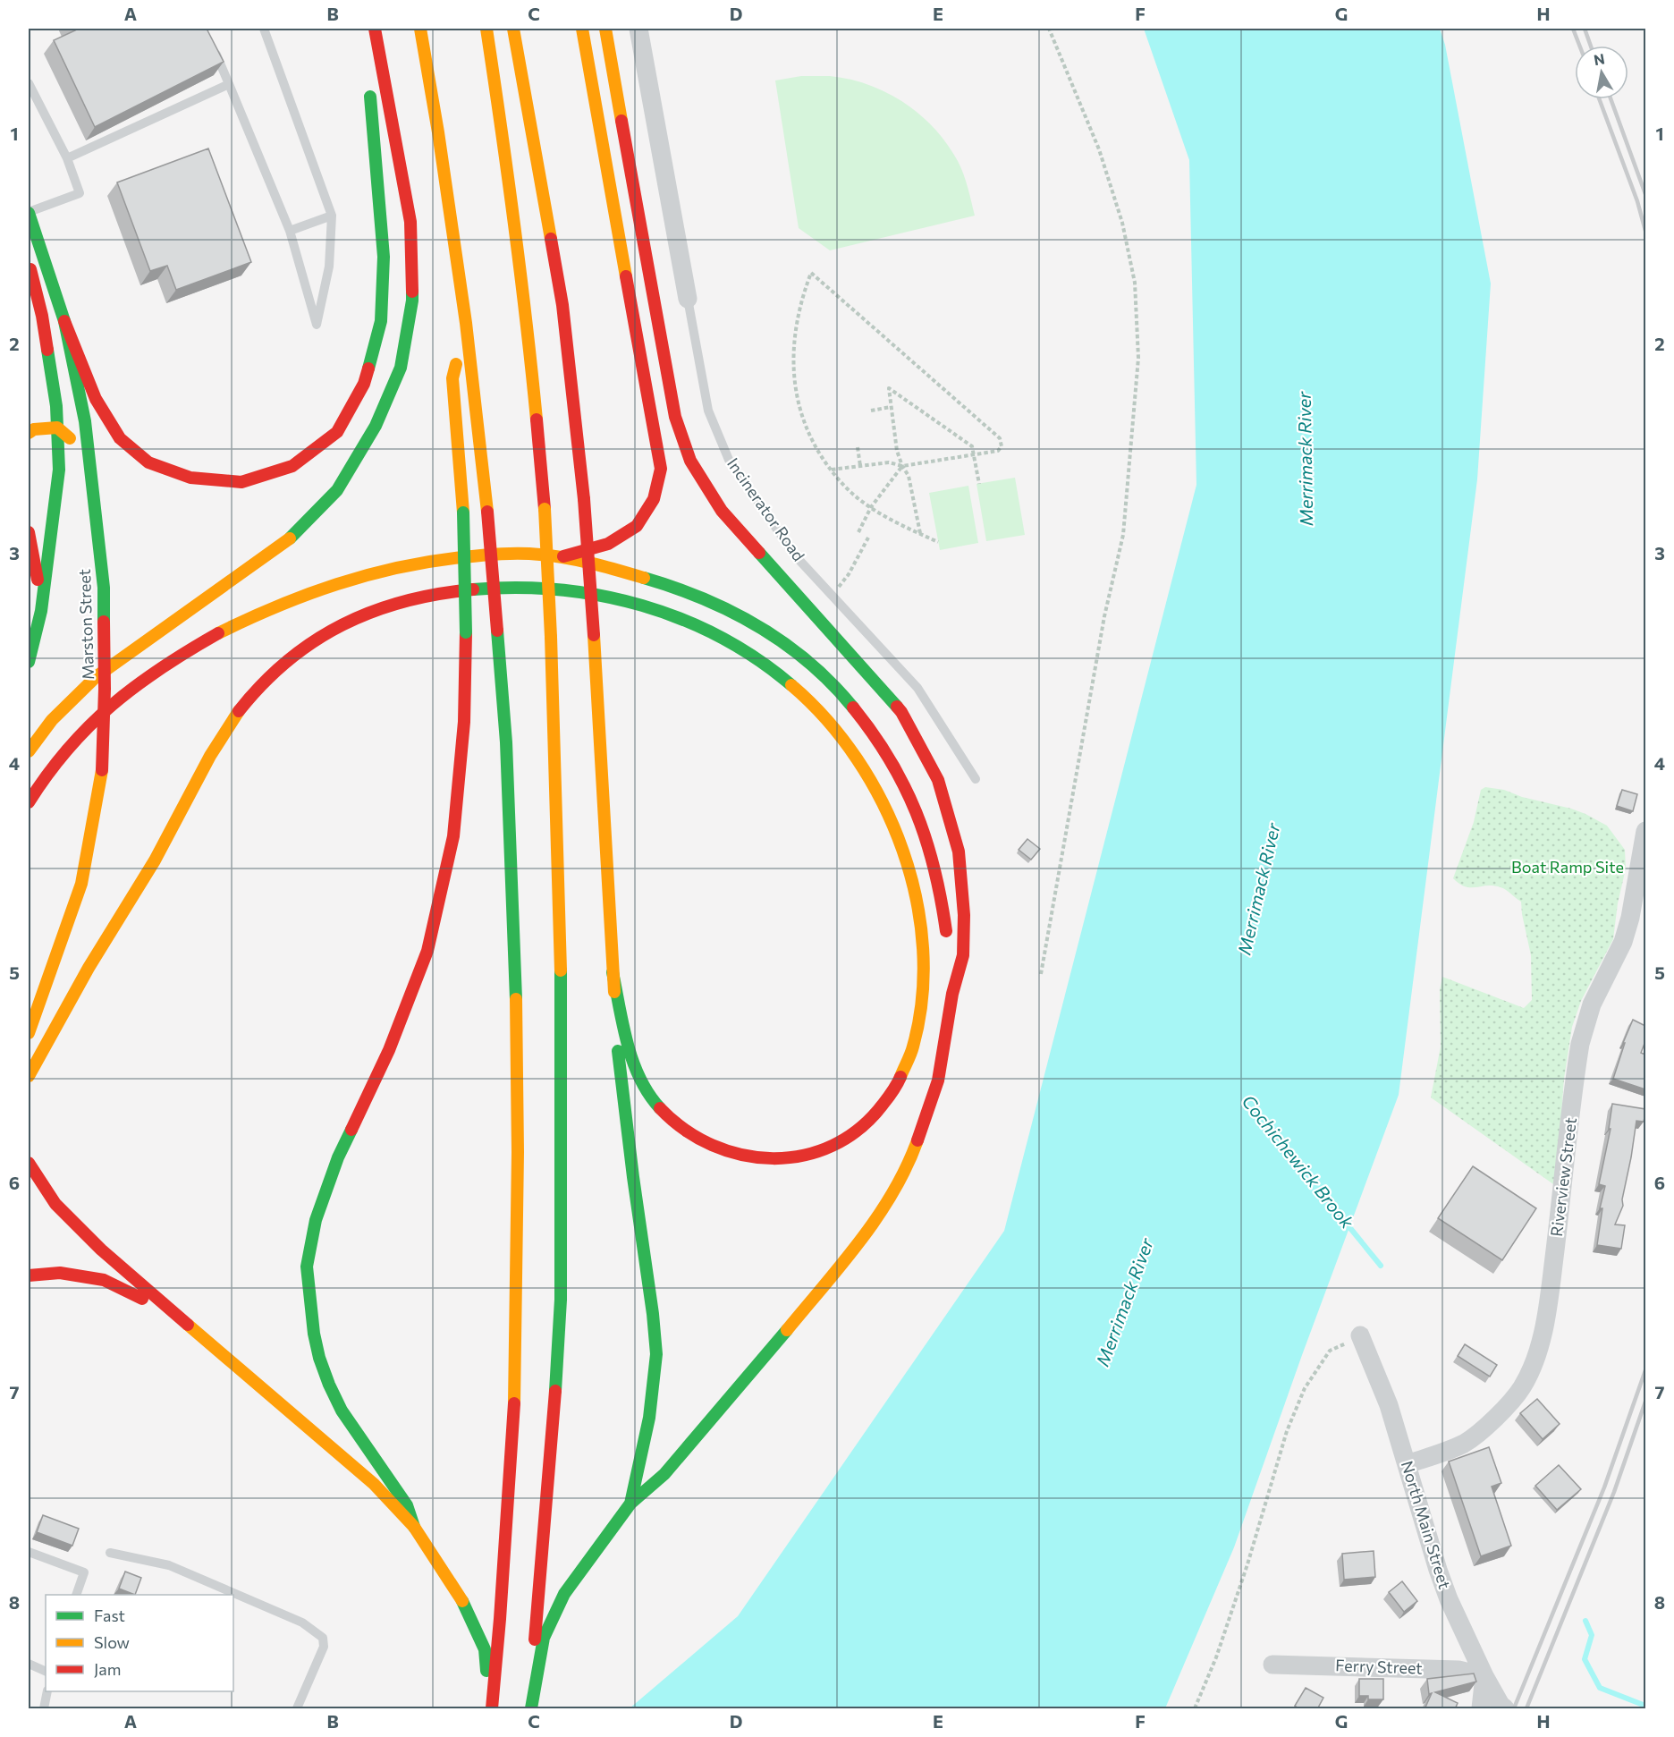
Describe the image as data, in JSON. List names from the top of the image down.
{
  "streets": {
    "main road": ["Marston Street"],
    "street": [
      "Incinerator Road",
      "Riverview Street",
      "North Main Street",
      "Ferry Street"
    ]
  },
  "crossings": [
    ["Riverview Street", "North Main Street"],
    ["North Main Street", "Ferry Street"]
  ],
  "water": ["Merrimack River", "Cochichewick Brook"],
  "parks": ["Boat Ramp Site"],
  "legend": ["Fast", "Slow", "Jam"],
  "north": "top",
  "grid": {
    "columns": [
      "A",
      "B",
      "C",
      "D",
      "E",
      "F",
      "G",
      "H"
    ],
    "rows": [
      "1",
      "2",
      "3",
      "4",
      "5",
      "6",
      "7",
      "8"
    ]
  }
}
